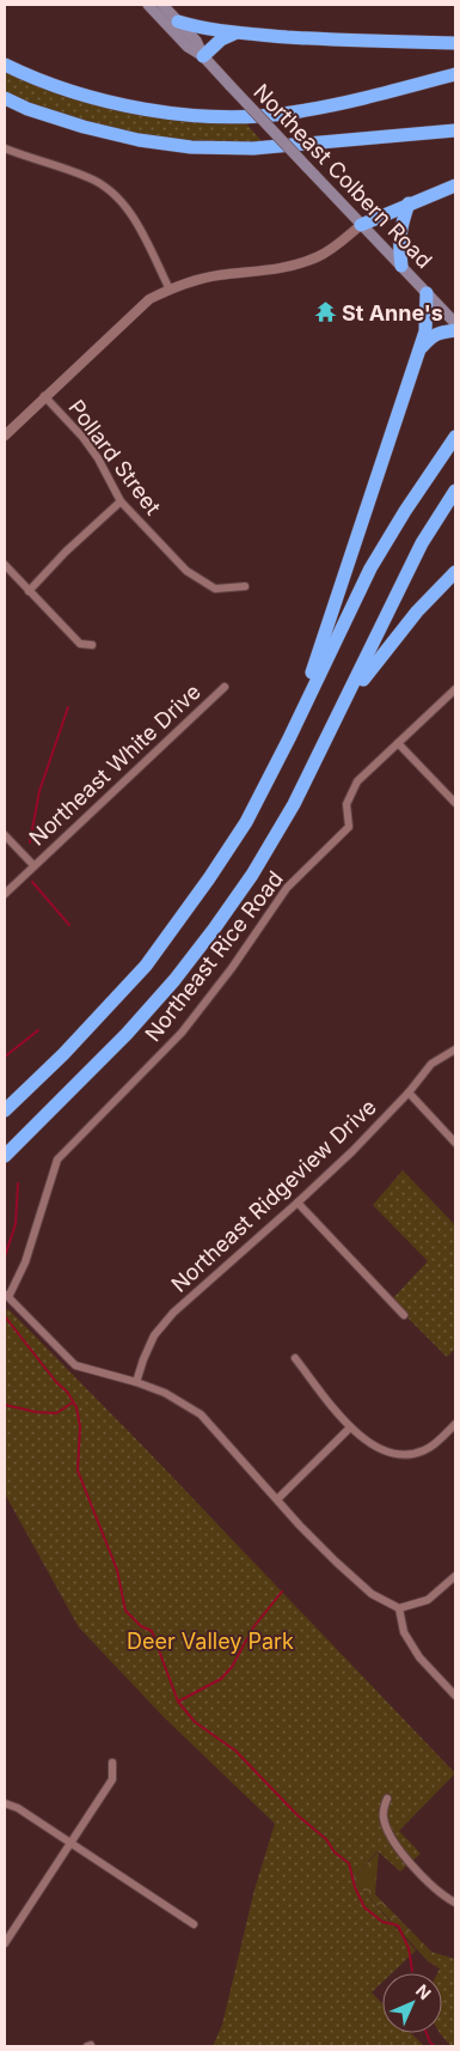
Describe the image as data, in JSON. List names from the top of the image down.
{
  "streets": {
    "main road": ["Northeast Colbern Road"],
    "street": [
      "Pollard Street",
      "Northeast White Drive",
      "Northeast Rice Road",
      "Northeast Ridgeview Drive"
    ]
  },
  "parks": ["Deer Valley Park"],
  "places": {
    "temple": ["St Anne's"]
  },
  "north": "top right"
}
